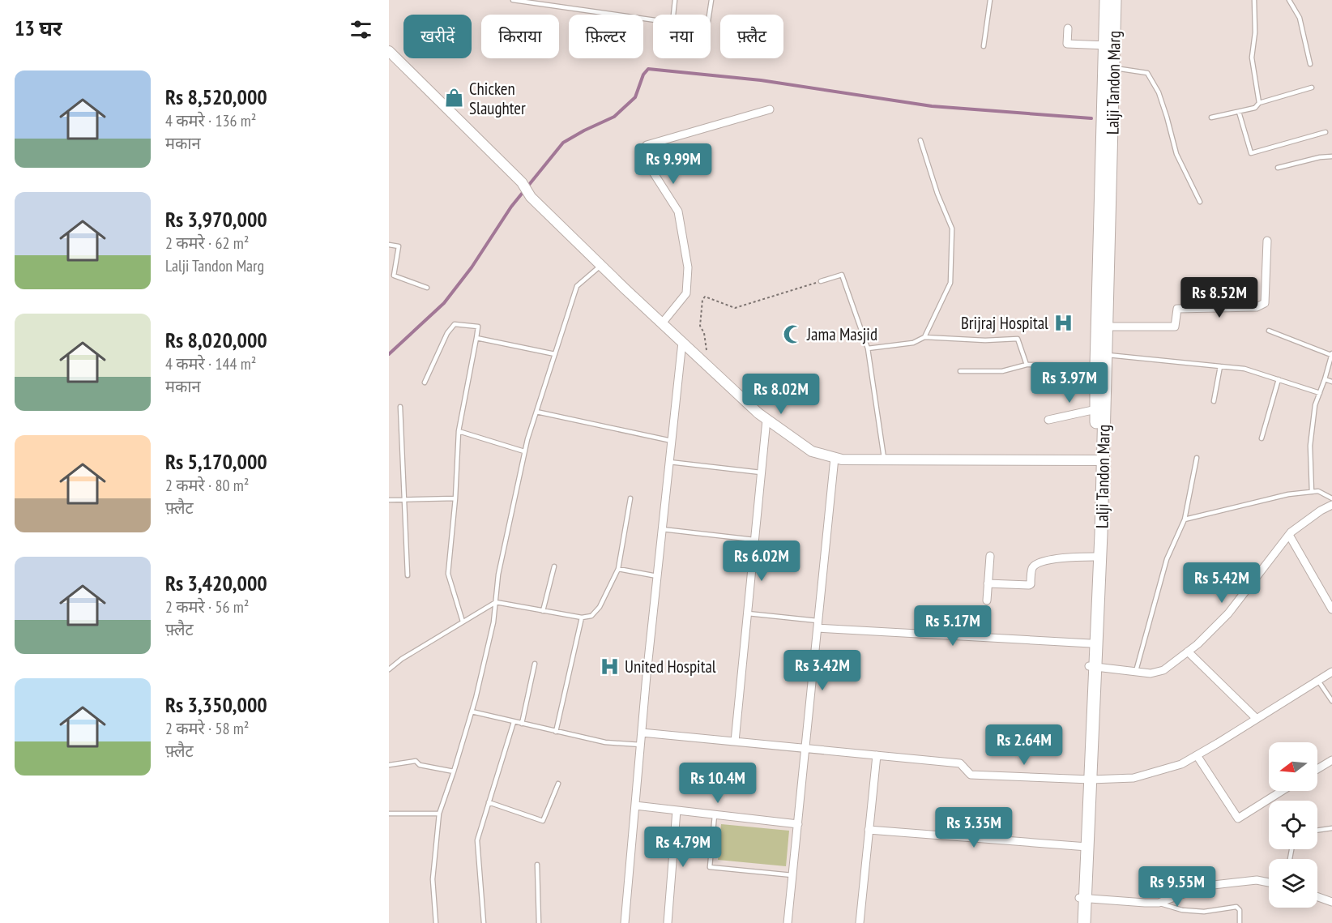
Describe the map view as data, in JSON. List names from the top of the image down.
{
  "streets": {
    "main road": ["Lalji Tandon Marg"]
  },
  "places": {
    "shop": ["Chicken Slaughter"],
    "hospital": ["Brijraj Hospital", "United Hospital"],
    "mosque": ["Jama Masjid"]
  },
  "north": "left",
  "page": {
    "heading": "13 घर",
    "chip": [
      "खरीदें",
      "किराया",
      "फ़िल्टर",
      "नया",
      "फ़्लैट"
    ],
    "list": [
      {
        "name": "Rs 8,520,000",
        "note": "4 कमरे · 136 m² · मकान"
      },
      {
        "name": "Rs 3,970,000",
        "note": "2 कमरे · 62 m² · Lalji Tandon Marg"
      },
      {
        "name": "Rs 8,020,000",
        "note": "4 कमरे · 144 m² · मकान"
      },
      {
        "name": "Rs 5,170,000",
        "note": "2 कमरे · 80 m² · फ़्लैट"
      },
      {
        "name": "Rs 3,420,000",
        "note": "2 कमरे · 56 m² · फ़्लैट"
      },
      {
        "name": "Rs 3,350,000",
        "note": "2 कमरे · 58 m² · फ़्लैट"
      }
    ],
    "price": [
      "Rs 9.99M",
      "Rs 8.52M",
      "Rs 3.97M",
      "Rs 8.02M",
      "Rs 6.02M",
      "Rs 5.42M",
      "Rs 5.17M",
      "Rs 3.42M",
      "Rs 2.64M",
      "Rs 10.4M",
      "Rs 3.35M",
      "Rs 4.79M",
      "Rs 9.55M"
    ]
  }
}
